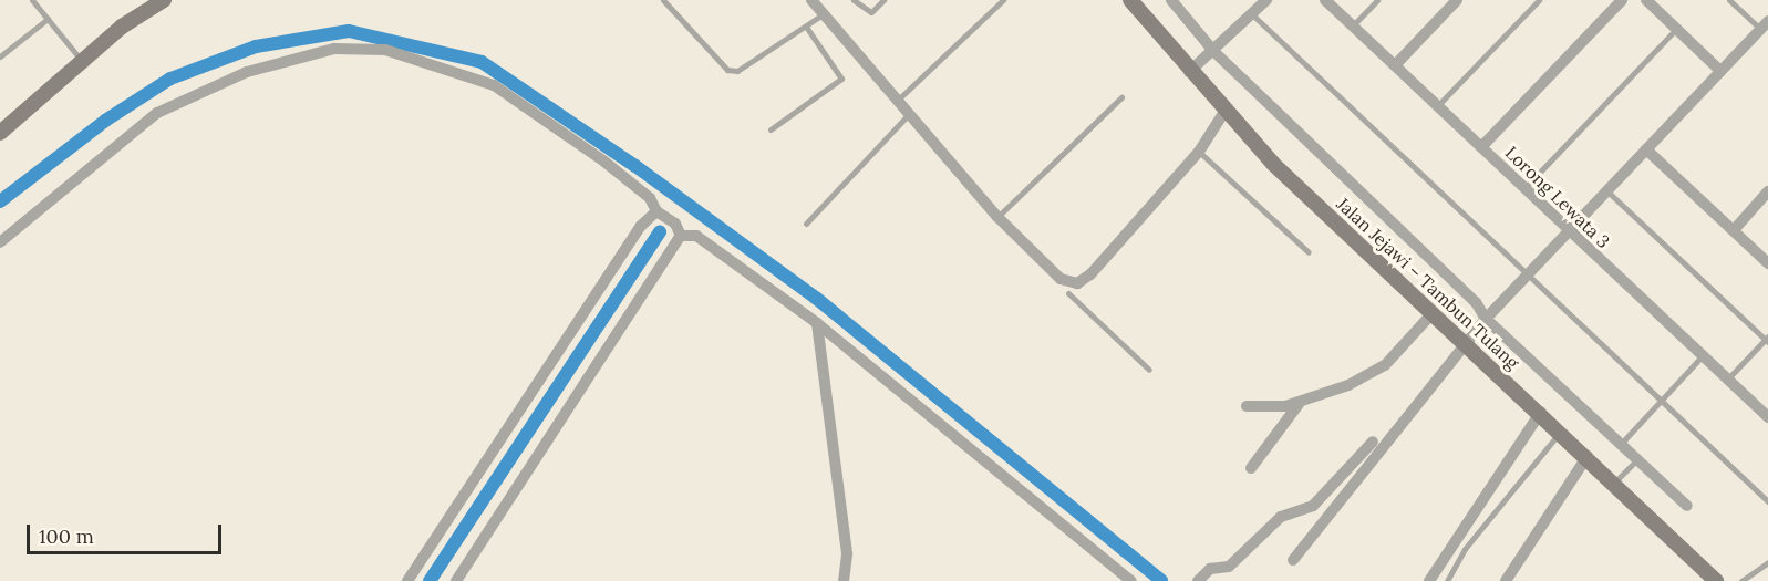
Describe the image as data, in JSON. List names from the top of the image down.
{
  "streets": {
    "street": ["Lorong Lewata 3", "Jalan Jejawi – Tambun Tulang"]
  },
  "scale_bar": "100 m"
}
